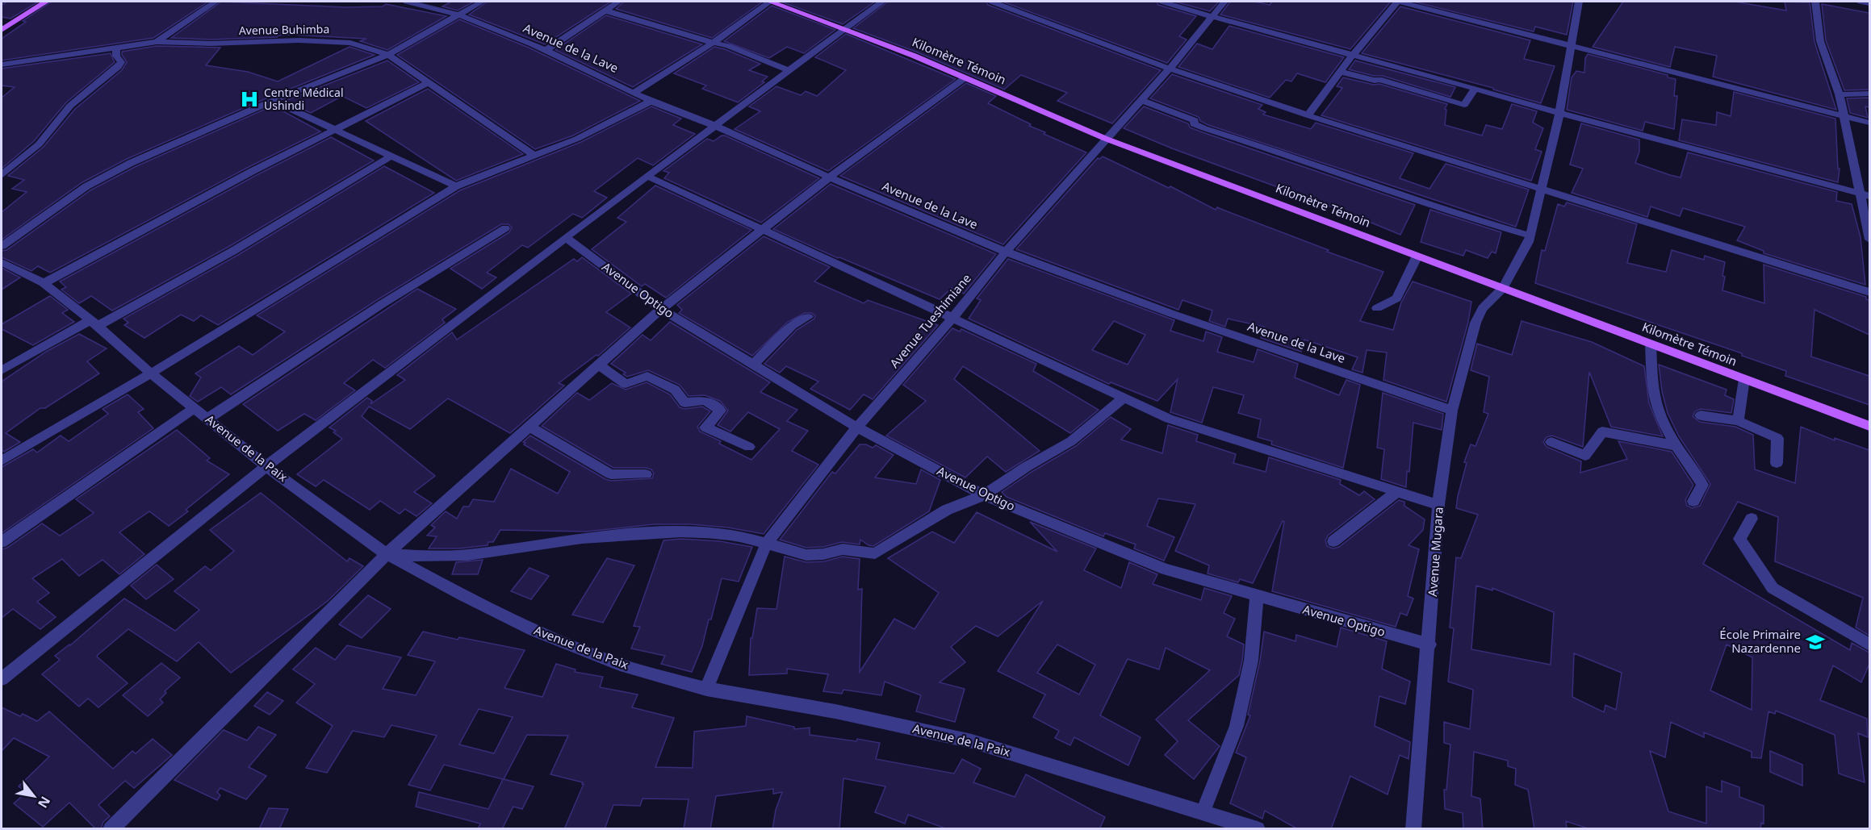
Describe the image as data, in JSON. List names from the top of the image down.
{
  "streets": {
    "main road": ["Kilomètre Témoin"],
    "street": [
      "Avenue Buhimba",
      "Avenue de la Lave",
      "Avenue Optigo",
      "Avenue Tueshimiane",
      "Avenue de la Paix",
      "Avenue Mugara"
    ]
  },
  "crossings": [
    ["Avenue de la Lave", "Avenue Tueshimiane"],
    ["Avenue de la Lave", "Avenue Mugara"],
    ["Kilomètre Témoin", "Avenue Tueshimiane"],
    ["Kilomètre Témoin", "Avenue Mugara"],
    ["Avenue Optigo", "Avenue Tueshimiane"],
    ["Avenue Optigo", "Avenue Mugara"],
    ["Avenue Tueshimiane", "Avenue de la Paix"]
  ],
  "places": {
    "hospital": ["Centre Médical Ushindi"],
    "school or university": ["École Primaire Nazardenne"]
  },
  "north": "bottom right"
}
